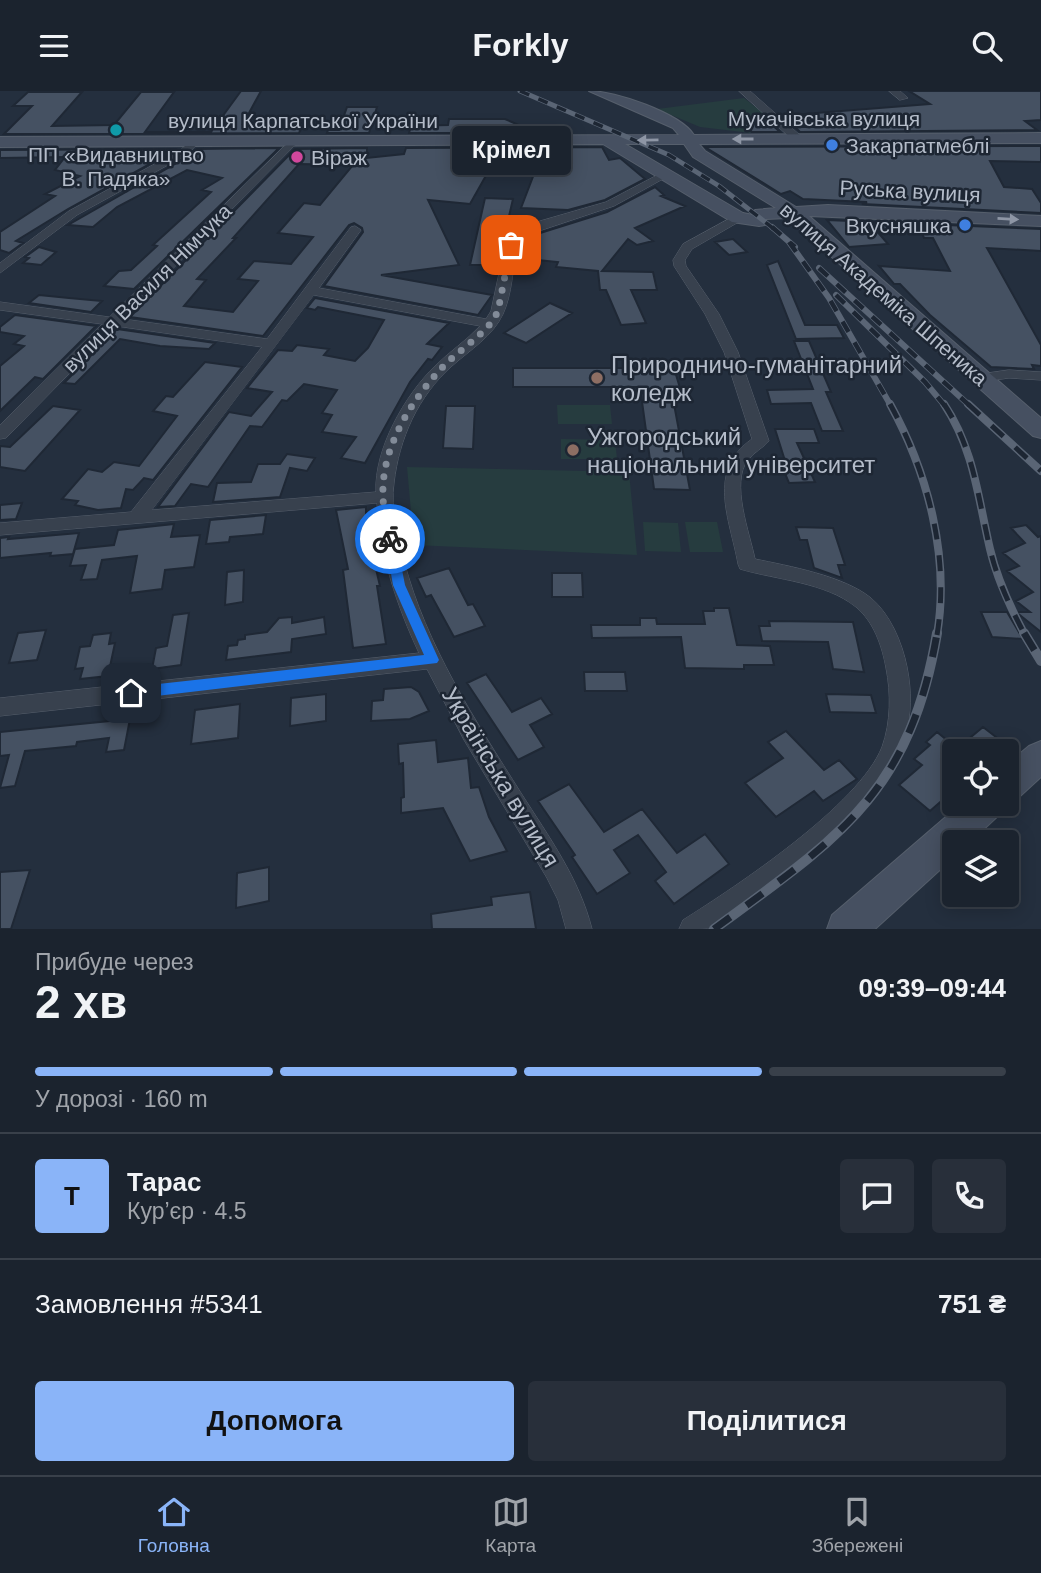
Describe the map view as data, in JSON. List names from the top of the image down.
{
  "streets": {
    "main road": [
      "Мукачівська вулиця",
      "вулиця Карпатської України",
      "Руська вулиця",
      "вулиця Академіка Шпеника"
    ],
    "street": ["вулиця Василя Німчука", "Українська вулиця"]
  },
  "crossings": [
    ["Мукачівська вулиця", "вулиця Карпатської України"],
    ["Мукачівська вулиця", "вулиця Академіка Шпеника"],
    ["вулиця Карпатської України", "вулиця Василя Німчука"],
    ["Руська вулиця", "вулиця Академіка Шпеника"]
  ],
  "one_way": ["Руська вулиця"],
  "places": [
    "ПП «Видавництво В. Падяка»",
    "Закарпатмеблі",
    "Віраж",
    "Вкусняшка",
    "Крімел",
    "Природничо-гуманітарний коледж",
    "Ужгородський національний університет"
  ],
  "page": {
    "header": "Forkly",
    "bubble": "Крімел",
    "heading": ["2 хв", "Прибуде через", "09:39–09:44"],
    "panel": [
      "Тарас",
      "Кур’єр · 4.5",
      "Замовлення #5341",
      "751 ₴"
    ],
    "bar": "У дорозі · 160 m",
    "round": "Т",
    "buttons": ["Допомога", "Поділитися"],
    "tabs": ["Головна", "Карта", "Збережені"]
  }
}
